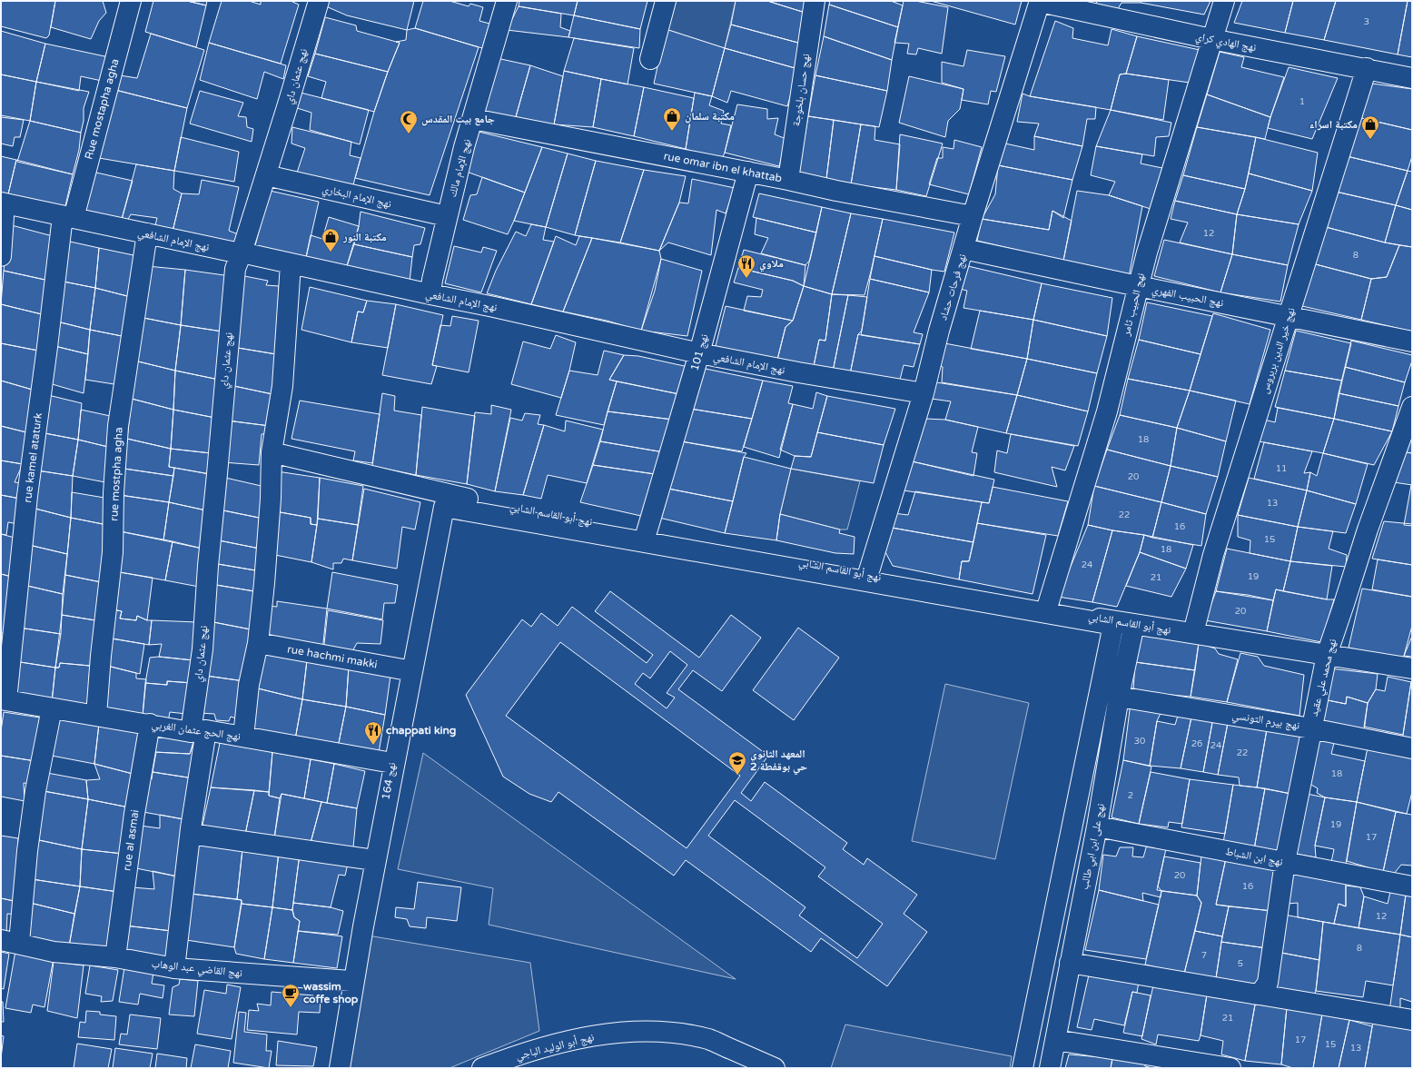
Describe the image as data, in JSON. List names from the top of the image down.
{
  "streets": {
    "street": [
      "نهج الهادي كراي",
      "نهج عثمان داي",
      "نهج حسان بلخوجة",
      "Rue mostapha agha",
      "rue omar ibn el khattab",
      "نهج الإمام مالك",
      "نهج الإمام البخاري",
      "نهج الإمام الشافعي",
      "نهج فرحات حشاد",
      "نهج الحبيب الفهري",
      "نهج الحبيب ثامر",
      "نهج خير الدين بربروس",
      "نهج 101",
      "rue kamel ataturk",
      "rue mostpha agha",
      "نهج أبو القاسم الشابي",
      "rue hachmi makki",
      "نهج محمد علي عقيد",
      "نهج بيرم التونسي",
      "نهج الحج عثمان الغربي",
      "نهج 164",
      "rue al asmai",
      "نهج على ابن ابي طالب",
      "نهج ابن الشباط",
      "نهج القاضي عبد الوهاب",
      "نهج أبو الوليد الباجي"
    ]
  },
  "crossings": [
    ["نهج الهادي كراي", "نهج فرحات حشاد"],
    ["نهج الهادي كراي", "نهج الحبيب ثامر"],
    ["نهج الهادي كراي", "نهج خير الدين بربروس"],
    ["نهج عثمان داي", "نهج الإمام البخاري"],
    ["نهج عثمان داي", "نهج الإمام الشافعي"],
    ["نهج عثمان داي", "نهج الحج عثمان الغربي"],
    ["نهج عثمان داي", "نهج القاضي عبد الوهاب"],
    ["نهج حسان بلخوجة", "rue omar ibn el khattab"],
    ["Rue mostapha agha", "نهج الإمام الشافعي"],
    ["Rue mostapha agha", "rue kamel ataturk"],
    ["rue omar ibn el khattab", "نهج الإمام مالك"],
    ["rue omar ibn el khattab", "نهج فرحات حشاد"],
    ["rue omar ibn el khattab", "نهج 101"],
    ["نهج الإمام مالك", "نهج الإمام البخاري"],
    ["نهج الإمام مالك", "نهج الإمام الشافعي"],
    ["نهج الإمام الشافعي", "نهج فرحات حشاد"],
    ["نهج الإمام الشافعي", "نهج 101"],
    ["نهج الإمام الشافعي", "rue kamel ataturk"],
    ["نهج الإمام الشافعي", "rue mostpha agha"],
    ["نهج فرحات حشاد", "نهج الحبيب الفهري"],
    ["نهج فرحات حشاد", "نهج أبو القاسم الشابي"],
    ["نهج الحبيب الفهري", "نهج الحبيب ثامر"],
    ["نهج الحبيب الفهري", "نهج خير الدين بربروس"],
    ["نهج الحبيب ثامر", "نهج أبو القاسم الشابي"],
    ["نهج خير الدين بربروس", "نهج أبو القاسم الشابي"],
    ["نهج 101", "نهج أبو القاسم الشابي"],
    ["rue kamel ataturk", "نهج الحج عثمان الغربي"],
    ["rue mostpha agha", "نهج الحج عثمان الغربي"],
    ["نهج أبو القاسم الشابي", "نهج محمد علي عقيد"],
    ["نهج أبو القاسم الشابي", "نهج 164"],
    ["نهج أبو القاسم الشابي", "نهج على ابن ابي طالب"],
    ["rue hachmi makki", "نهج 164"],
    ["نهج محمد علي عقيد", "نهج بيرم التونسي"],
    ["نهج محمد علي عقيد", "نهج ابن الشباط"],
    ["نهج بيرم التونسي", "نهج على ابن ابي طالب"],
    ["نهج الحج عثمان الغربي", "نهج 164"],
    ["نهج الحج عثمان الغربي", "rue al asmai"],
    ["نهج 164", "نهج القاضي عبد الوهاب"],
    ["rue al asmai", "نهج القاضي عبد الوهاب"],
    ["نهج على ابن ابي طالب", "نهج ابن الشباط"]
  ],
  "places": {
    "shop": ["مكتبة سلمان", "مكتبة اسراء", "مكتبة النور"],
    "mosque": ["جامع بيت المقدس"],
    "restaurant": ["ملاوي", "chappati king"],
    "school or university": ["المعهد الثانوي حي بوقفطة 2"],
    "cafe": ["wassim coffe shop"]
  },
  "house_numbers": [
    "3",
    "1",
    "12",
    "8",
    "18",
    "11",
    "20",
    "13",
    "22",
    "16",
    "15",
    "18",
    "24",
    "19",
    "21",
    "20",
    "30",
    "26",
    "24",
    "22",
    "18",
    "2",
    "19",
    "17",
    "20",
    "16",
    "12",
    "8",
    "7",
    "5",
    "21",
    "17",
    "15",
    "13"
  ]
}
